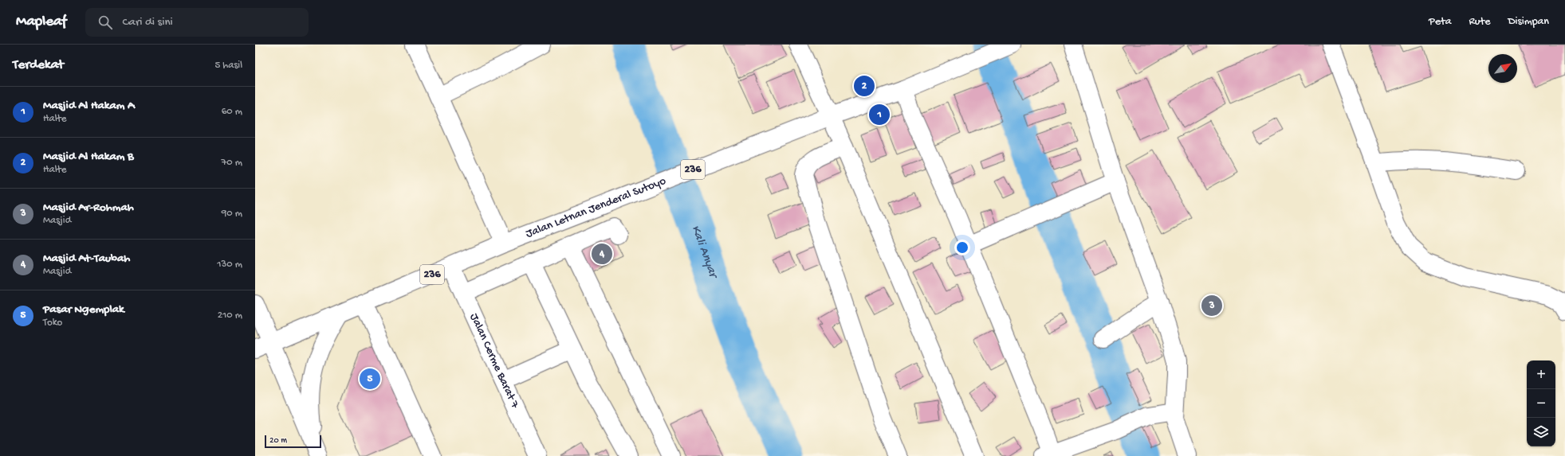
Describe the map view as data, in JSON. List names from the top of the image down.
{
  "streets": {
    "street": ["236", "Jalan Letnan Jenderal Sutoyo", "Jalan Cerme Barat 7"]
  },
  "crossings": [
    ["Jalan Letnan Jenderal Sutoyo", "Jalan Cerme Barat 7"]
  ],
  "water": ["Kali Anyar"],
  "scale_bar": "20 m",
  "north": "top right",
  "page": {
    "header": "Mapleaf",
    "search": "Cari di sini",
    "nav": ["Peta", "Rute", "Disimpan"],
    "heading": ["Terdekat", "5 hasil"],
    "pins": [
      "2",
      "1",
      "4",
      "3",
      "5"
    ],
    "list": [
      {
        "mark": "1",
        "name": "Masjid Al Hakam A",
        "note": "Halte",
        "value": "60 m"
      },
      {
        "mark": "2",
        "name": "Masjid Al Hakam B",
        "note": "Halte",
        "value": "70 m"
      },
      {
        "mark": "3",
        "name": "Masjid Ar-Rohmah",
        "note": "Masjid",
        "value": "90 m"
      },
      {
        "mark": "4",
        "name": "Masjid At-Taubah",
        "note": "Masjid",
        "value": "130 m"
      },
      {
        "mark": "5",
        "name": "Pasar Ngemplak",
        "note": "Toko",
        "value": "210 m"
      }
    ],
    "map_buttons": ["+", "−"],
    "scale": "20 m"
  }
}
